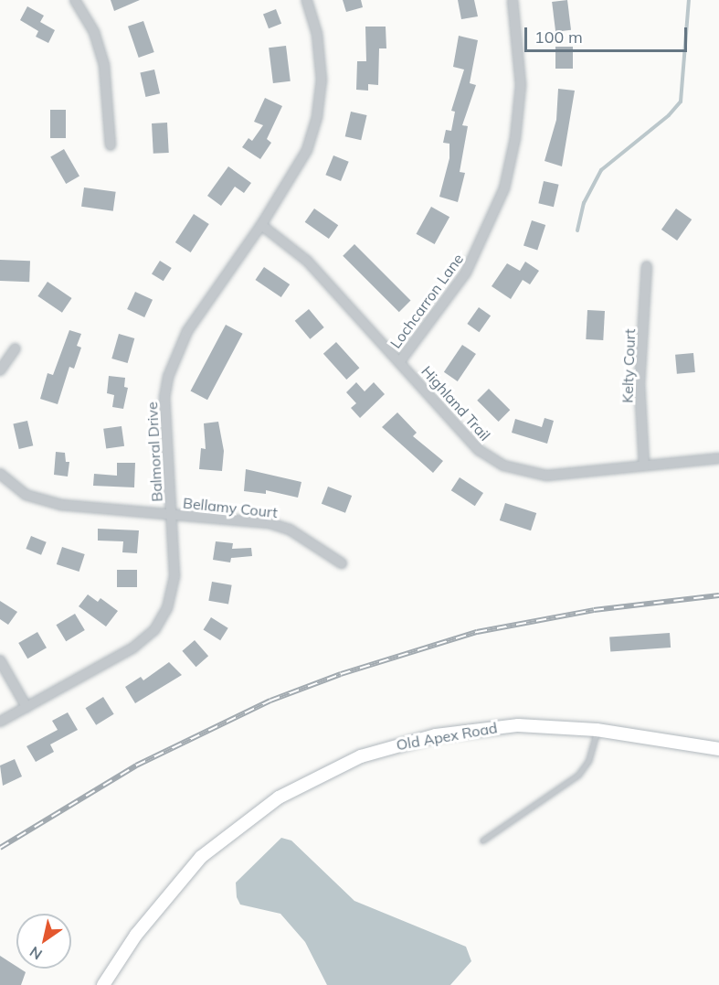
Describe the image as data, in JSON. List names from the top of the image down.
{
  "streets": {
    "main road": ["Old Apex Road"],
    "street": [
      "Lochcarron Lane",
      "Kelty Court",
      "Highland Trail",
      "Balmoral Drive",
      "Bellamy Court"
    ]
  },
  "crossings": [
    ["Lochcarron Lane", "Highland Trail"],
    ["Kelty Court", "Highland Trail"],
    ["Highland Trail", "Balmoral Drive"],
    ["Balmoral Drive", "Bellamy Court"]
  ],
  "scale_bar": "100 m",
  "north": "bottom left"
}
